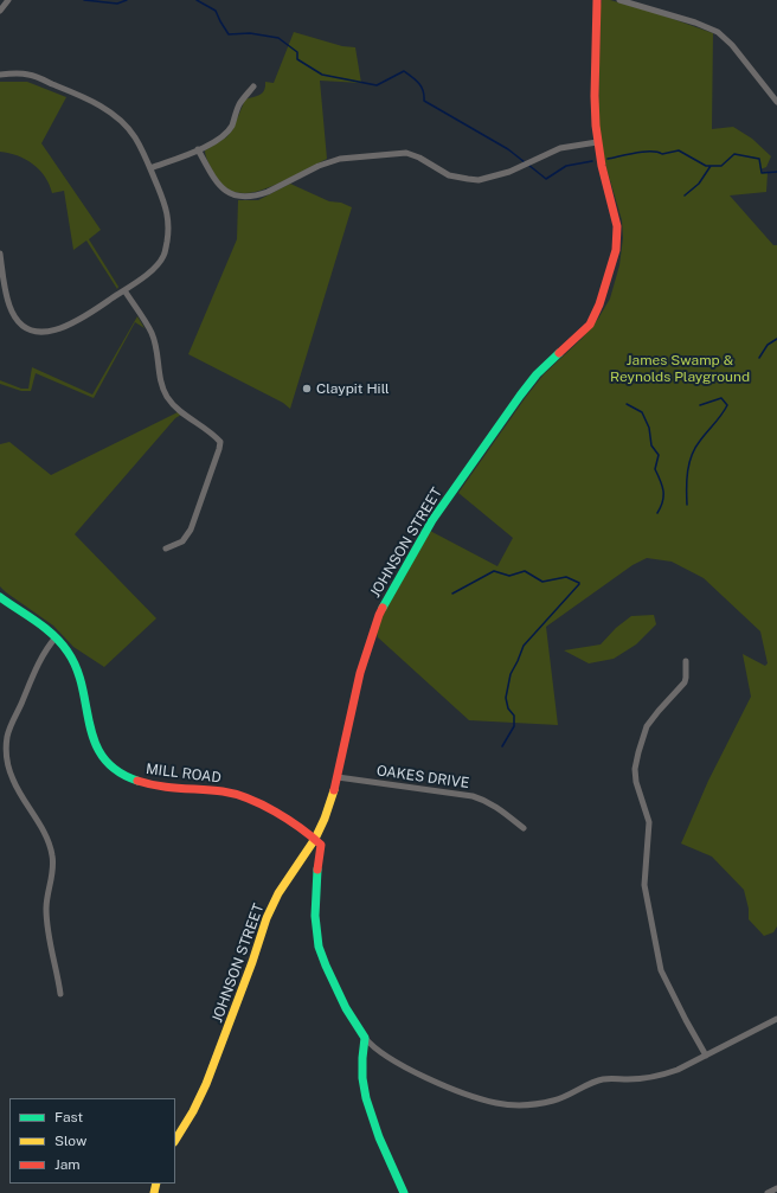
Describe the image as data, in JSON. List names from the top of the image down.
{
  "streets": {
    "street": ["JOHNSON STREET", "MILL ROAD", "OAKES DRIVE"]
  },
  "crossings": [
    ["JOHNSON STREET", "MILL ROAD"],
    ["JOHNSON STREET", "OAKES DRIVE"]
  ],
  "parks": ["James Swamp & Reynolds Playground"],
  "places": ["Claypit Hill"],
  "legend": ["Fast", "Slow", "Jam"]
}
